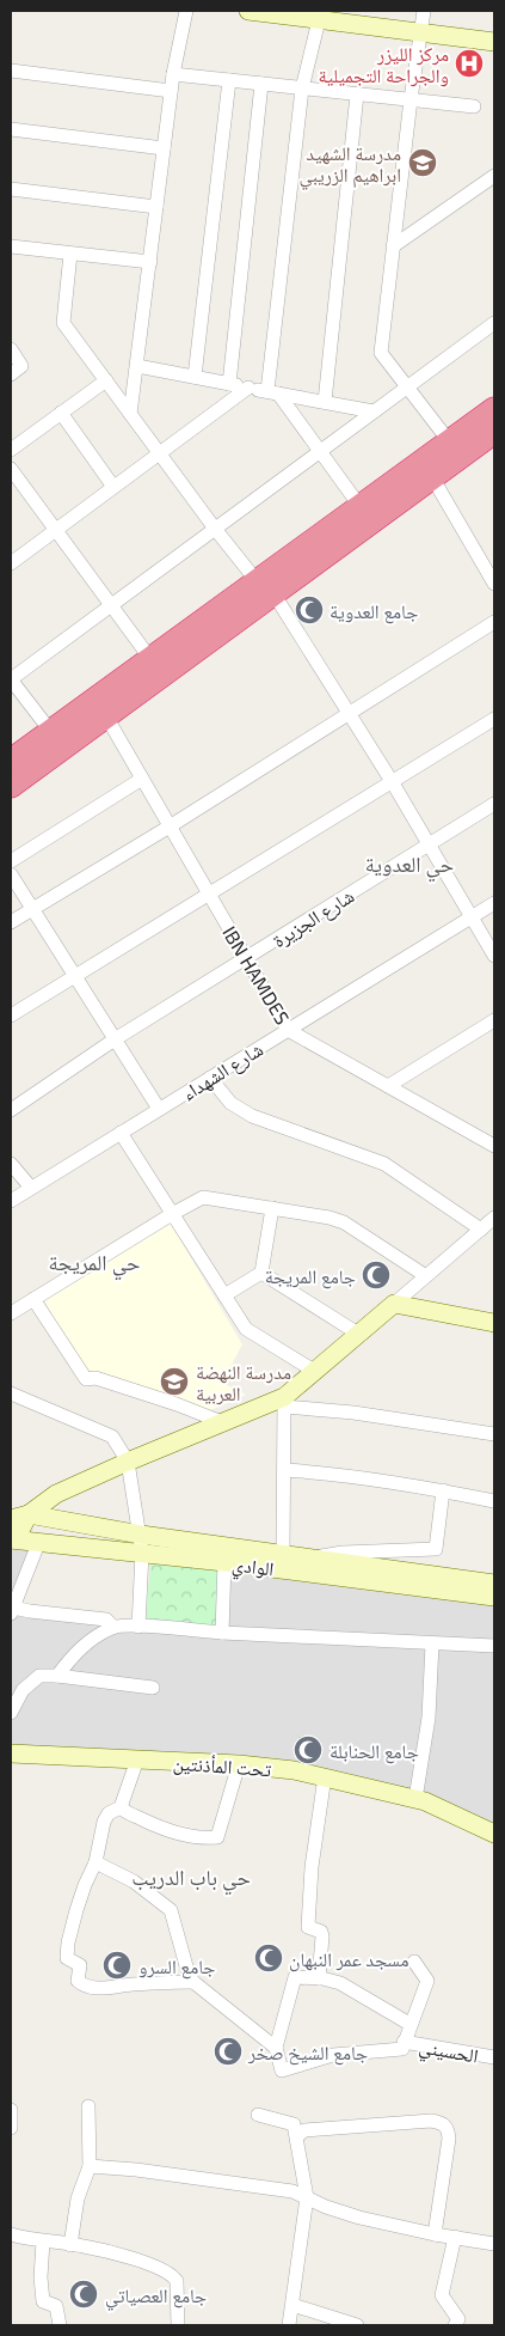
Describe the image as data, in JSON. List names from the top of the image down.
{
  "streets": {
    "main road": ["الوادي", "تحت المأذنتين"],
    "street": [
      "شارع الجزيرة",
      "IBN HAMDES",
      "شارع الشهداء",
      "الحسيني"
    ]
  },
  "crossings": [
    ["شارع الجزيرة", "IBN HAMDES"],
    ["IBN HAMDES", "شارع الشهداء"]
  ],
  "districts": ["حي العدوية", "حي المريجة", "حي باب الدريب"],
  "places": {
    "hospital": ["مركز الليزر والجراحة التجميلية"],
    "school or university": ["مدرسة الشهيد ابراهيم الزريبي", "مدرسة النهضة العربية"],
    "mosque": [
      "جامع العدوية",
      "جامع المريجة",
      "جامع الحنابلة",
      "مسجد عمر النبهان",
      "جامع السرو",
      "جامع الشيخ صخر",
      "جامع العصياتي"
    ]
  }
}
